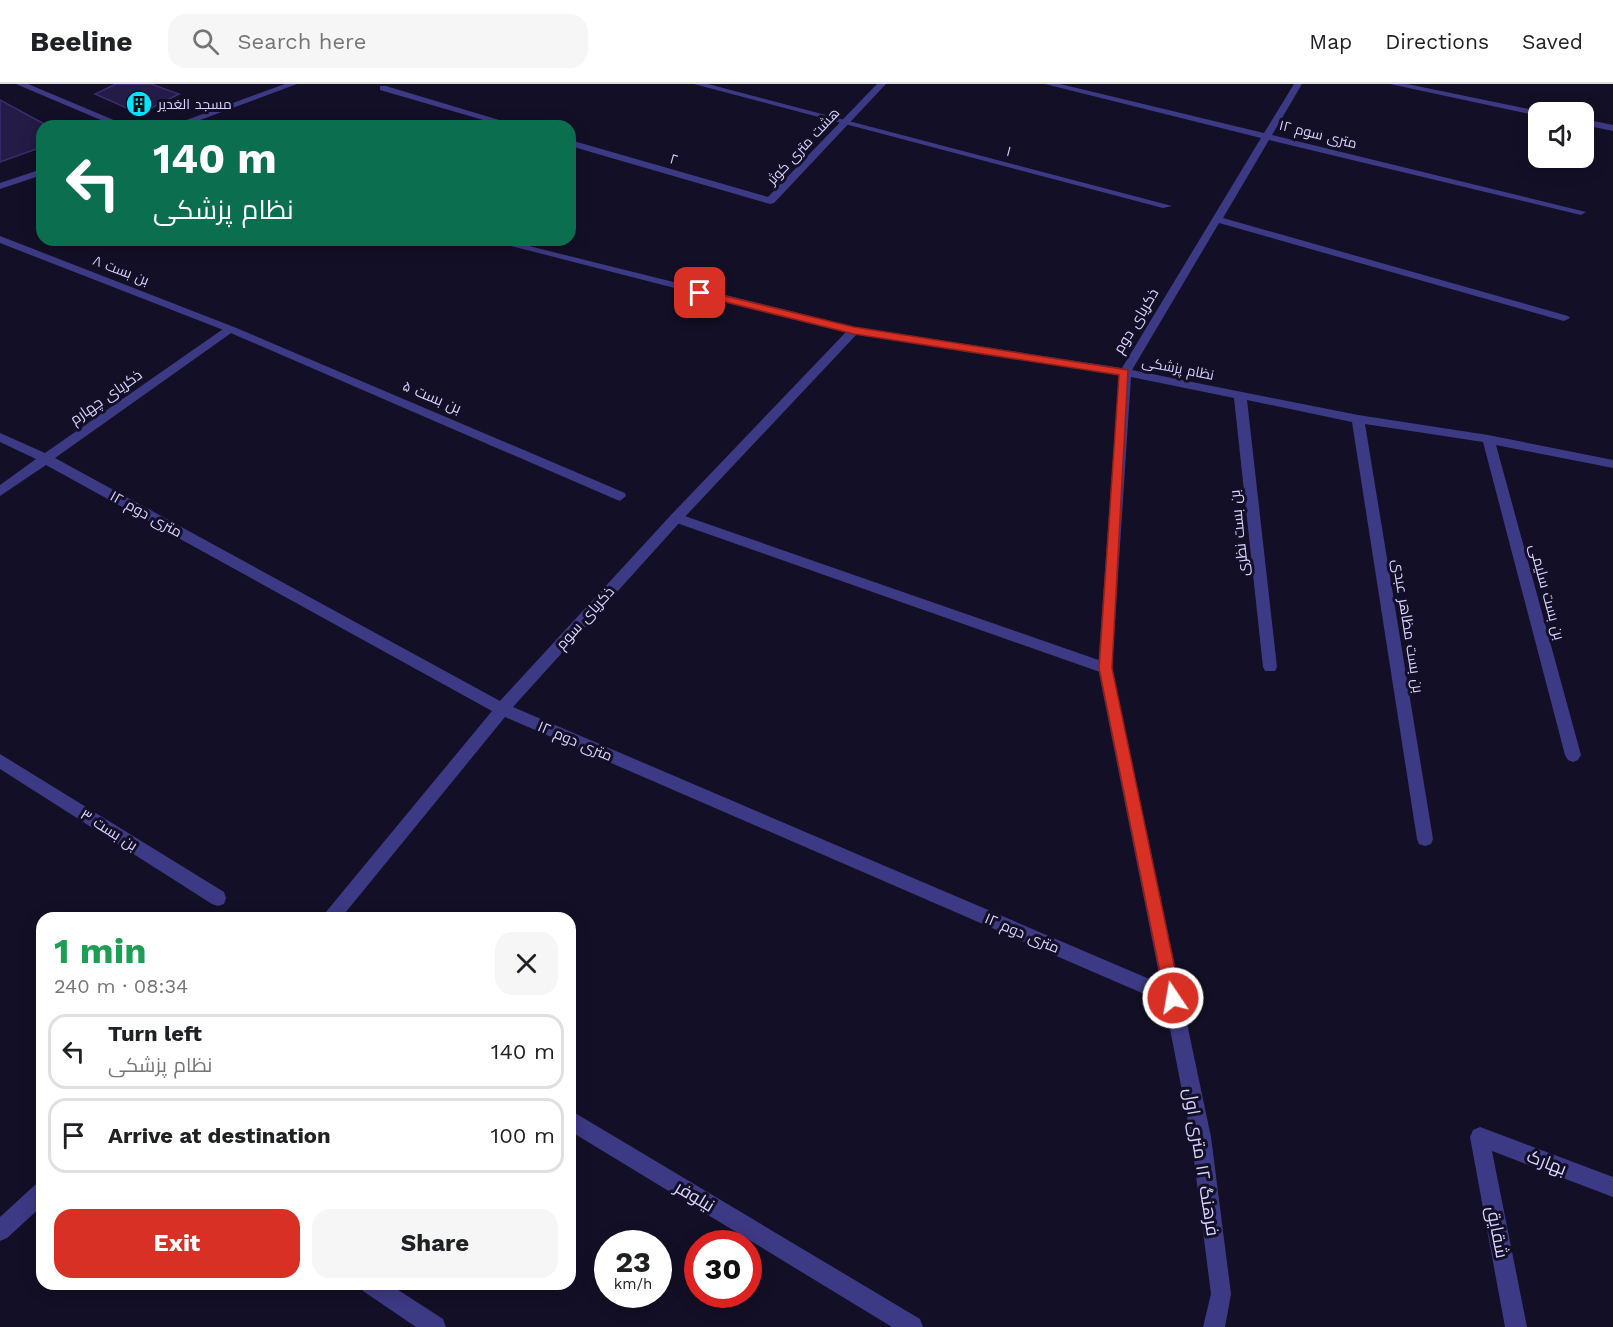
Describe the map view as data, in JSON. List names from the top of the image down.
{
  "streets": {
    "street": [
      "۱۲ متری سوم",
      "هشت متری کوثر",
      "۱",
      "۲",
      "بن بست ۸",
      "ذکریای دوم",
      "نظام پزشکی",
      "ذکریای چهارم",
      "بن بست ۵",
      "۱۲ متری دوم",
      "بن بست نظری",
      "بن بست سلیمی",
      "ذکریای سوم",
      "بن بست مظاهر عبدی",
      "بن بست ۳",
      "فرهنگ ۱۲ متری اول",
      "بهارک",
      "نیلوفر",
      "شقایق"
    ]
  },
  "crossings": [
    ["۱۲ متری سوم", "ذکریای دوم"],
    ["هشت متری کوثر", "۱"],
    ["هشت متری کوثر", "۲"],
    ["بن بست ۸", "ذکریای چهارم"],
    ["بن بست ۸", "بن بست ۵"],
    ["ذکریای دوم", "نظام پزشکی"],
    ["ذکریای دوم", "۱۲ متری دوم"],
    ["ذکریای دوم", "فرهنگ ۱۲ متری اول"],
    ["نظام پزشکی", "بن بست نظری"],
    ["نظام پزشکی", "بن بست سلیمی"],
    ["نظام پزشکی", "ذکریای سوم"],
    ["نظام پزشکی", "بن بست مظاهر عبدی"],
    ["ذکریای چهارم", "بن بست ۵"],
    ["ذکریای چهارم", "۱۲ متری دوم"],
    ["۱۲ متری دوم", "ذکریای سوم"],
    ["۱۲ متری دوم", "فرهنگ ۱۲ متری اول"],
    ["بهارک", "شقایق"]
  ],
  "places": {
    "building": ["مسجد الغدیر"]
  },
  "page": {
    "header": "Beeline",
    "search": "Search here",
    "nav": ["Map", "Directions", "Saved"],
    "turn": ["140 m", "نظام پزشکی"],
    "heading": ["1 min", "240 m · 08:34"],
    "list": [
      {
        "name": "Turn left",
        "note": "نظام پزشکی",
        "value": "140 m"
      },
      {
        "name": "Arrive at destination",
        "value": "100 m"
      }
    ],
    "buttons": ["Exit", "Share"],
    "speed": "23 km/h",
    "limit": "30"
  }
}
